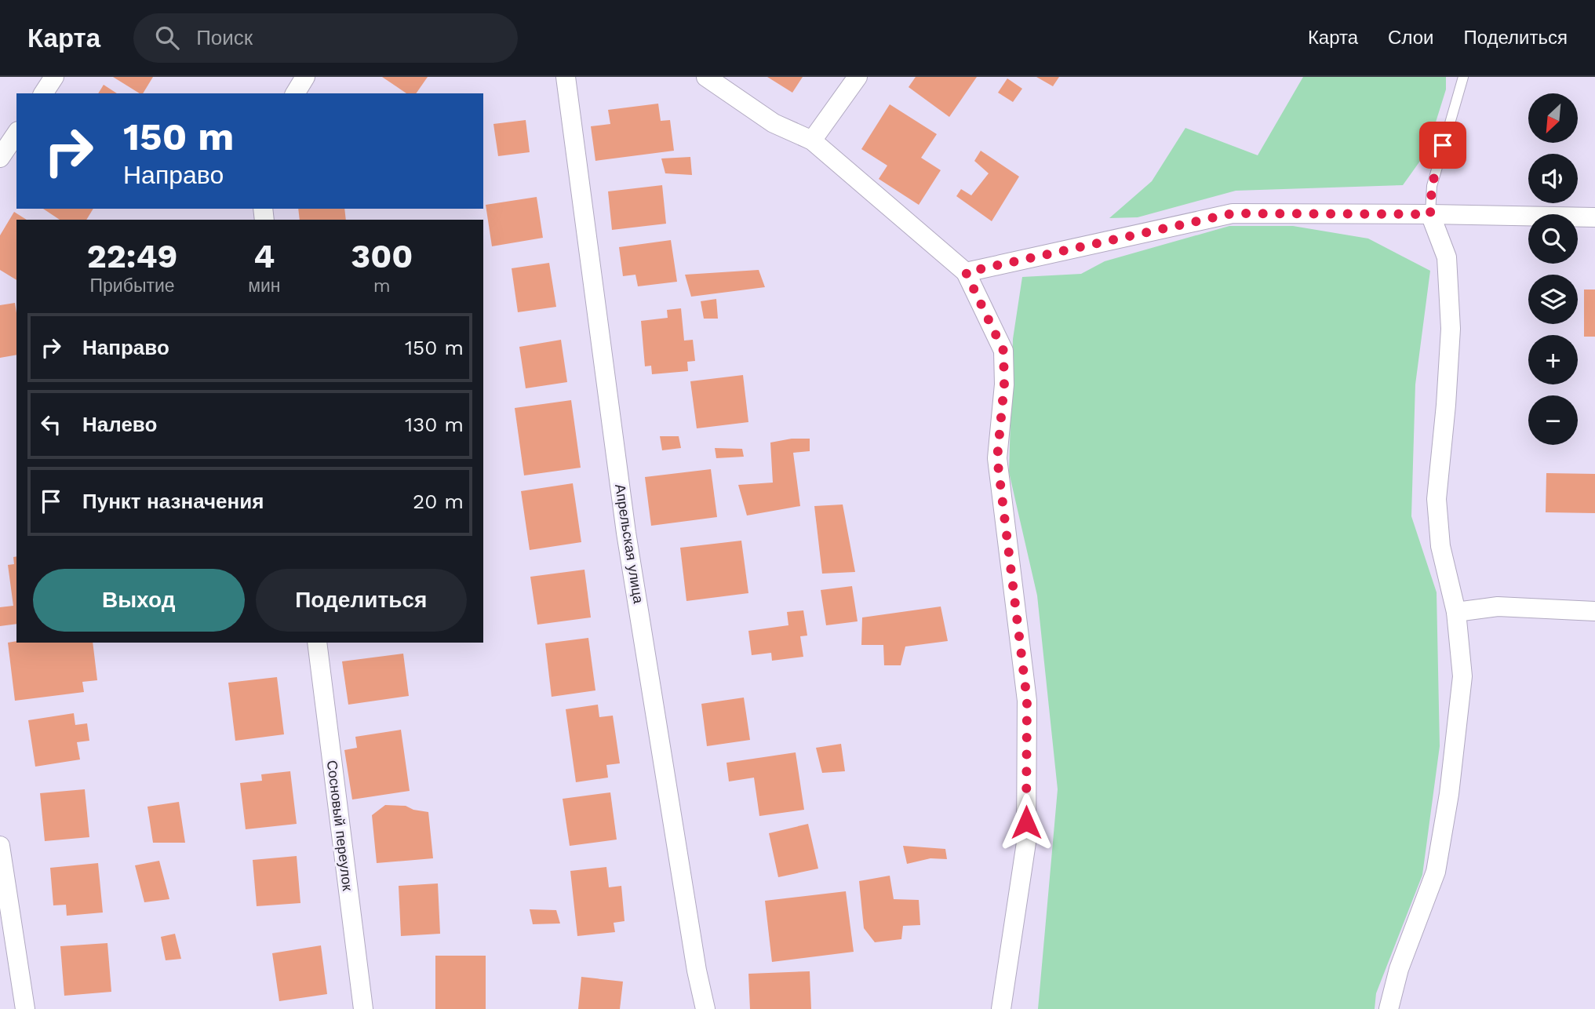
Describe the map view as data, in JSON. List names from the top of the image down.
{
  "streets": {
    "street": ["Апрельская улица", "Сосновый переулок"]
  },
  "north": "bottom left",
  "page": {
    "header": "Карта",
    "search": "Поиск",
    "nav": ["Карта", "Слои", "Поделиться"],
    "map_buttons": ["+", "−"],
    "turn": ["150 m", "Направо"],
    "eta": [
      "22:49",
      "Прибытие",
      "4",
      "мин",
      "300",
      "m"
    ],
    "list": [
      {
        "name": "Направо",
        "value": "150 m"
      },
      {
        "name": "Налево",
        "value": "130 m"
      },
      {
        "name": "Пункт назначения",
        "value": "20 m"
      }
    ],
    "buttons": ["Выход", "Поделиться"]
  }
}
